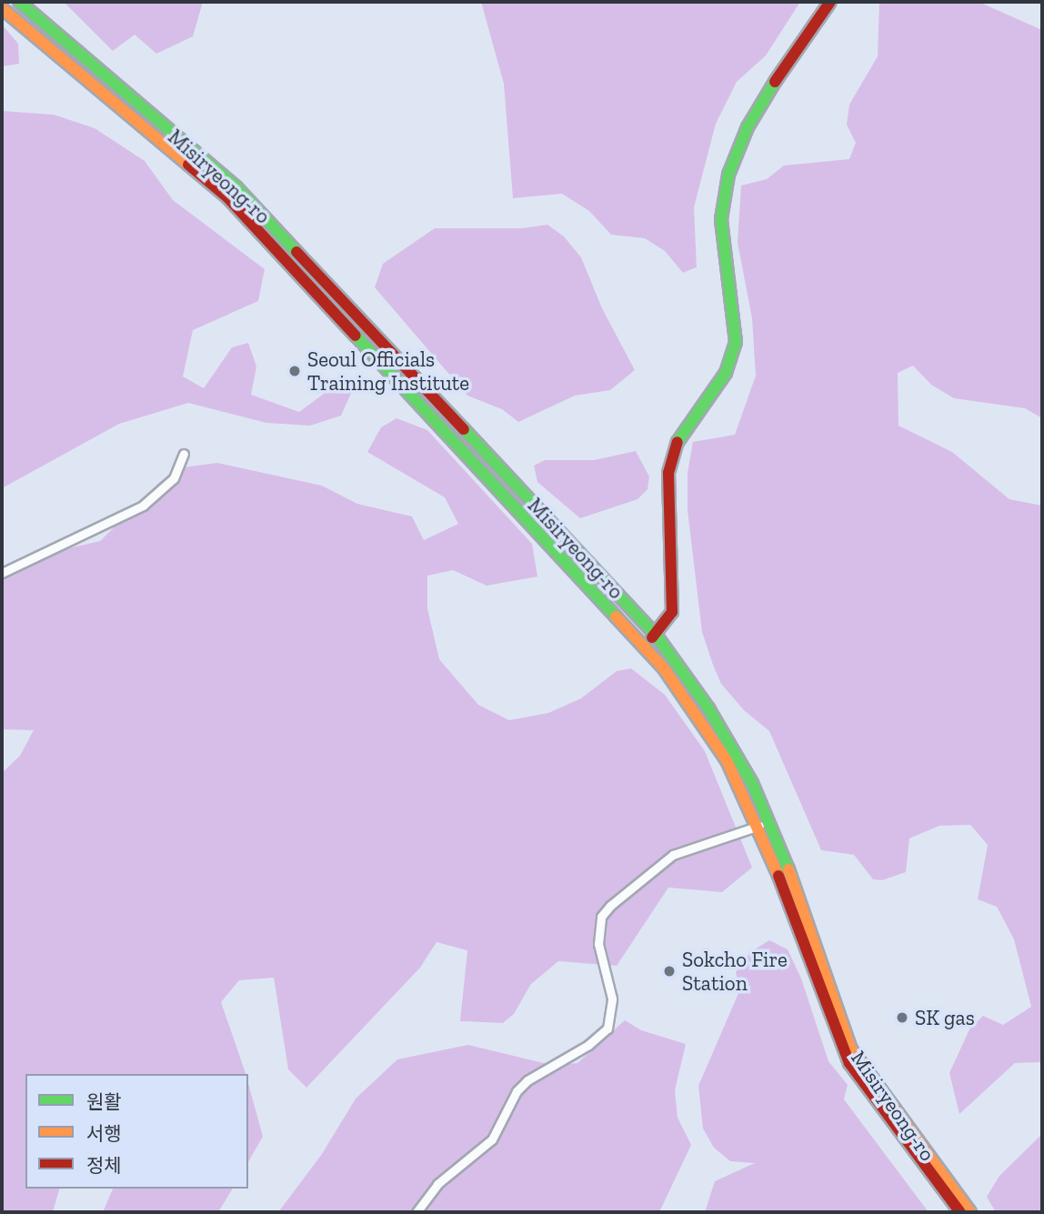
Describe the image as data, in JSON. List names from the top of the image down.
{
  "streets": {
    "main road": ["Misiryeong-ro"]
  },
  "places": ["Seoul Officials Training Institute", "Sokcho Fire Station", "SK gas"],
  "legend": ["원활", "서행", "정체"]
}
